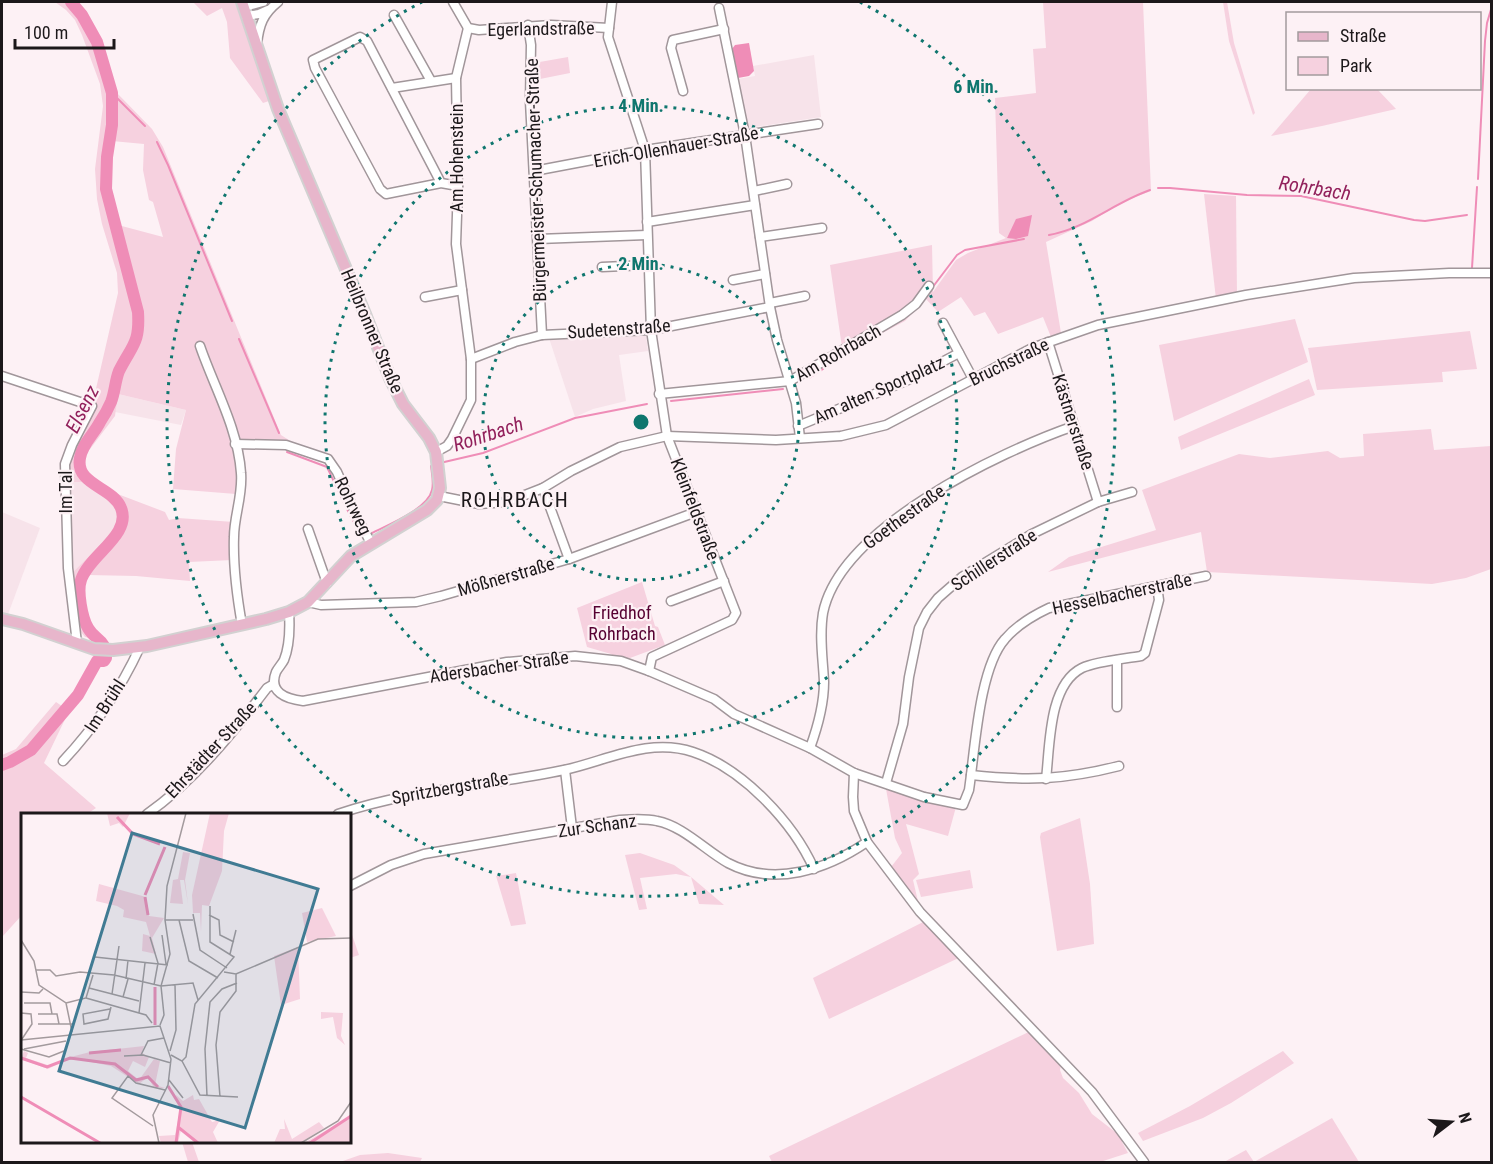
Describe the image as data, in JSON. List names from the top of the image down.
{
  "streets": {
    "main road": ["Heilbronner Straße"],
    "street": [
      "Egerlandstraße",
      "Erich-Ollenhauer-Straße",
      "Am Hohenstein",
      "Bürgermeister-Schumacher-Straße",
      "Sudetenstraße",
      "Am Rohrbach",
      "Bruchstraße",
      "Am alten Sportplatz",
      "Kästnerstraße",
      "Im Tal",
      "Rohrweg",
      "Kleinfeldstraße",
      "Goethestraße",
      "Schillerstraße",
      "Mößnerstraße",
      "Hesselbacherstraße",
      "Adersbacher Straße",
      "Im Brühl",
      "Ehrstädter Straße",
      "Spritzbergstraße",
      "Zur Schanz"
    ]
  },
  "crossings": [
    ["Egerlandstraße", "Am Hohenstein"],
    ["Egerlandstraße", "Bürgermeister-Schumacher-Straße"],
    ["Egerlandstraße", "Kleinfeldstraße"],
    ["Erich-Ollenhauer-Straße", "Bürgermeister-Schumacher-Straße"],
    ["Erich-Ollenhauer-Straße", "Kleinfeldstraße"],
    ["Am Hohenstein", "Sudetenstraße"],
    ["Am Hohenstein", "Heilbronner Straße"],
    ["Bürgermeister-Schumacher-Straße", "Sudetenstraße"],
    ["Sudetenstraße", "Kleinfeldstraße"],
    ["Am Rohrbach", "Kleinfeldstraße"],
    ["Bruchstraße", "Am alten Sportplatz"],
    ["Bruchstraße", "Kästnerstraße"],
    ["Bruchstraße", "Kleinfeldstraße"],
    ["Kästnerstraße", "Goethestraße"],
    ["Kästnerstraße", "Schillerstraße"],
    ["Kleinfeldstraße", "Mößnerstraße"],
    ["Kleinfeldstraße", "Adersbacher Straße"],
    ["Goethestraße", "Adersbacher Straße"],
    ["Schillerstraße", "Adersbacher Straße"],
    ["Hesselbacherstraße", "Adersbacher Straße"],
    ["Adersbacher Straße", "Ehrstädter Straße"],
    ["Spritzbergstraße", "Zur Schanz"]
  ],
  "districts": ["ROHRBACH"],
  "water": ["Rohrbach", "Elsenz"],
  "parks": ["Friedhof Rohrbach"],
  "legend": ["Straße", "Park"],
  "scale_bar": "100 m",
  "north": "right",
  "rings": ["6 Min.", "4 Min.", "2 Min."]
}
